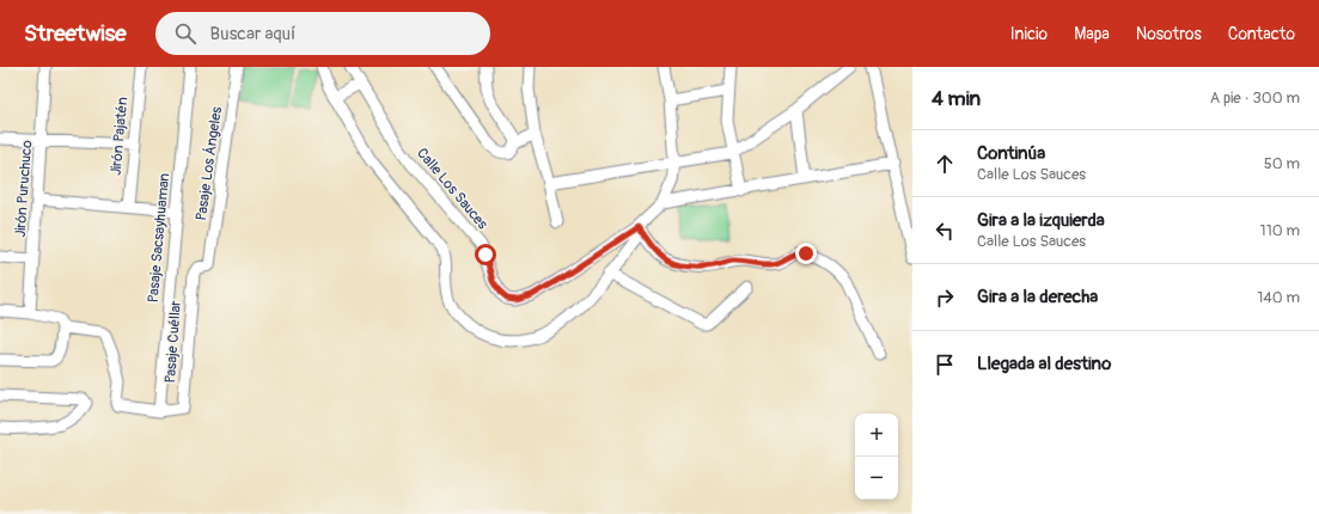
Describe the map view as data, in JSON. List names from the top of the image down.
{
  "streets": {
    "street": [
      "Jirón Pajatén",
      "Pasaje Los Ángeles",
      "Jirón Puruchuco",
      "Calle Los Sauces",
      "Pasaje Sacsayhuaman",
      "Pasaje Cuéllar"
    ]
  },
  "crossings": [
    ["Pasaje Los Ángeles", "Pasaje Cuéllar"],
    ["Pasaje Sacsayhuaman", "Pasaje Cuéllar"]
  ],
  "page": {
    "header": "Streetwise",
    "search": "Buscar aquí",
    "nav": [
      "Inicio",
      "Mapa",
      "Nosotros",
      "Contacto"
    ],
    "heading": ["4 min", "A pie · 300 m"],
    "list": [
      ["Continúa", "Calle Los Sauces", "50 m"],
      ["Gira a la izquierda", "Calle Los Sauces", "110 m"],
      ["Gira a la derecha", "140 m"],
      "Llegada al destino"
    ],
    "map_buttons": ["+", "−"]
  }
}
